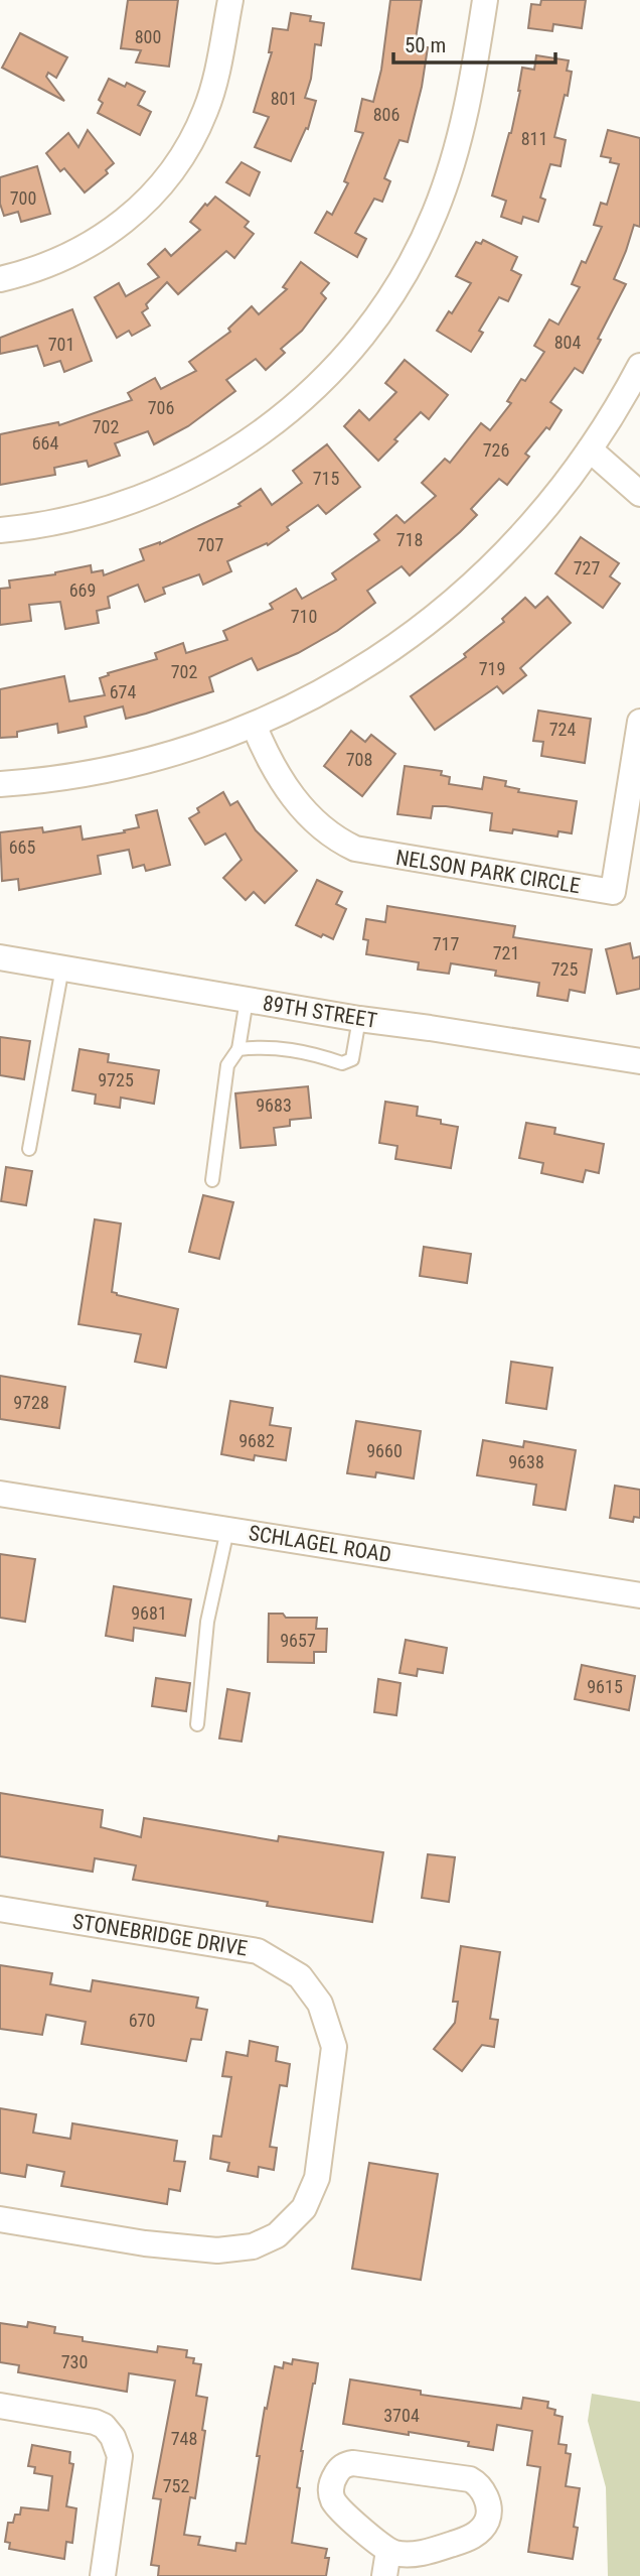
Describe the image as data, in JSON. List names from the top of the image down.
{
  "streets": {
    "street": [
      "NELSON PARK CIRCLE",
      "89TH STREET",
      "SCHLAGEL ROAD",
      "STONEBRIDGE DRIVE"
    ]
  },
  "house_numbers": [
    "800",
    "801",
    "806",
    "811",
    "700",
    "804",
    "701",
    "706",
    "702",
    "664",
    "726",
    "715",
    "718",
    "707",
    "727",
    "669",
    "710",
    "719",
    "702",
    "674",
    "724",
    "708",
    "665",
    "717",
    "721",
    "725",
    "9725",
    "9683",
    "9728",
    "9682",
    "9660",
    "9638",
    "9681",
    "9657",
    "9615",
    "670",
    "730",
    "3704",
    "748",
    "752"
  ],
  "scale_bar": "50 m"
}
